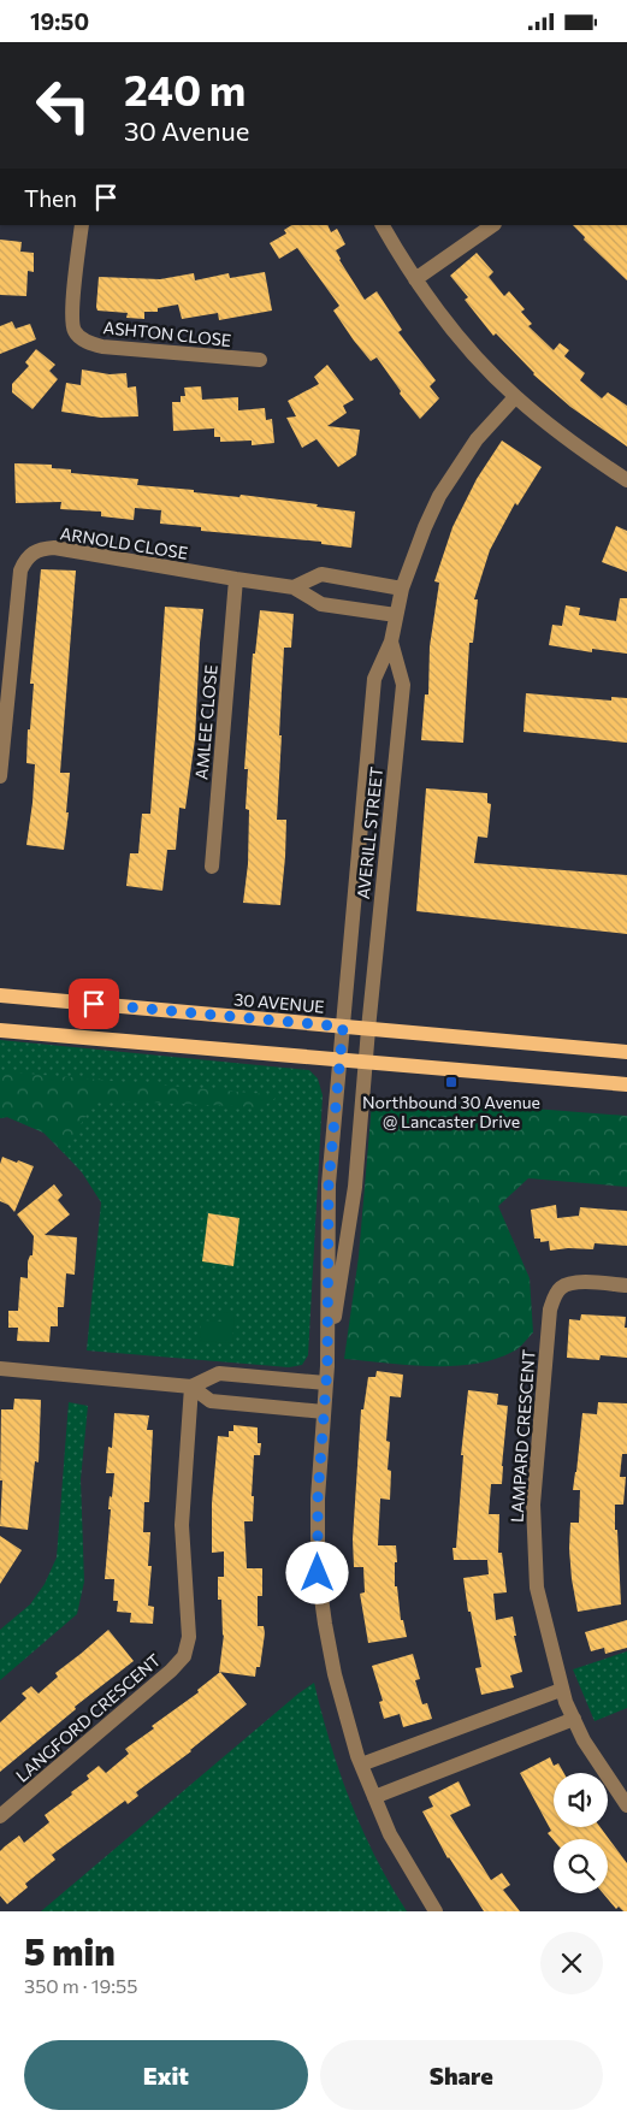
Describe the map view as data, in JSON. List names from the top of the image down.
{
  "streets": {
    "main road": ["30 AVENUE"],
    "street": [
      "ASHTON CLOSE",
      "ARNOLD CLOSE",
      "AMLEE CLOSE",
      "AVERILL STREET",
      "LAMPARD CRESCENT",
      "LANGFORD CRESCENT"
    ]
  },
  "crossings": [
    ["ARNOLD CLOSE", "AMLEE CLOSE"],
    ["ARNOLD CLOSE", "AVERILL STREET"],
    ["AVERILL STREET", "30 AVENUE"]
  ],
  "places": {
    "transit": ["Northbound 30 Avenue @ Lancaster Drive"]
  },
  "page": {
    "status": "19:50",
    "turn": ["240 m", "30 Avenue"],
    "then": "Then",
    "heading": ["5 min", "350 m · 19:55"],
    "buttons": ["Exit", "Share"]
  }
}
